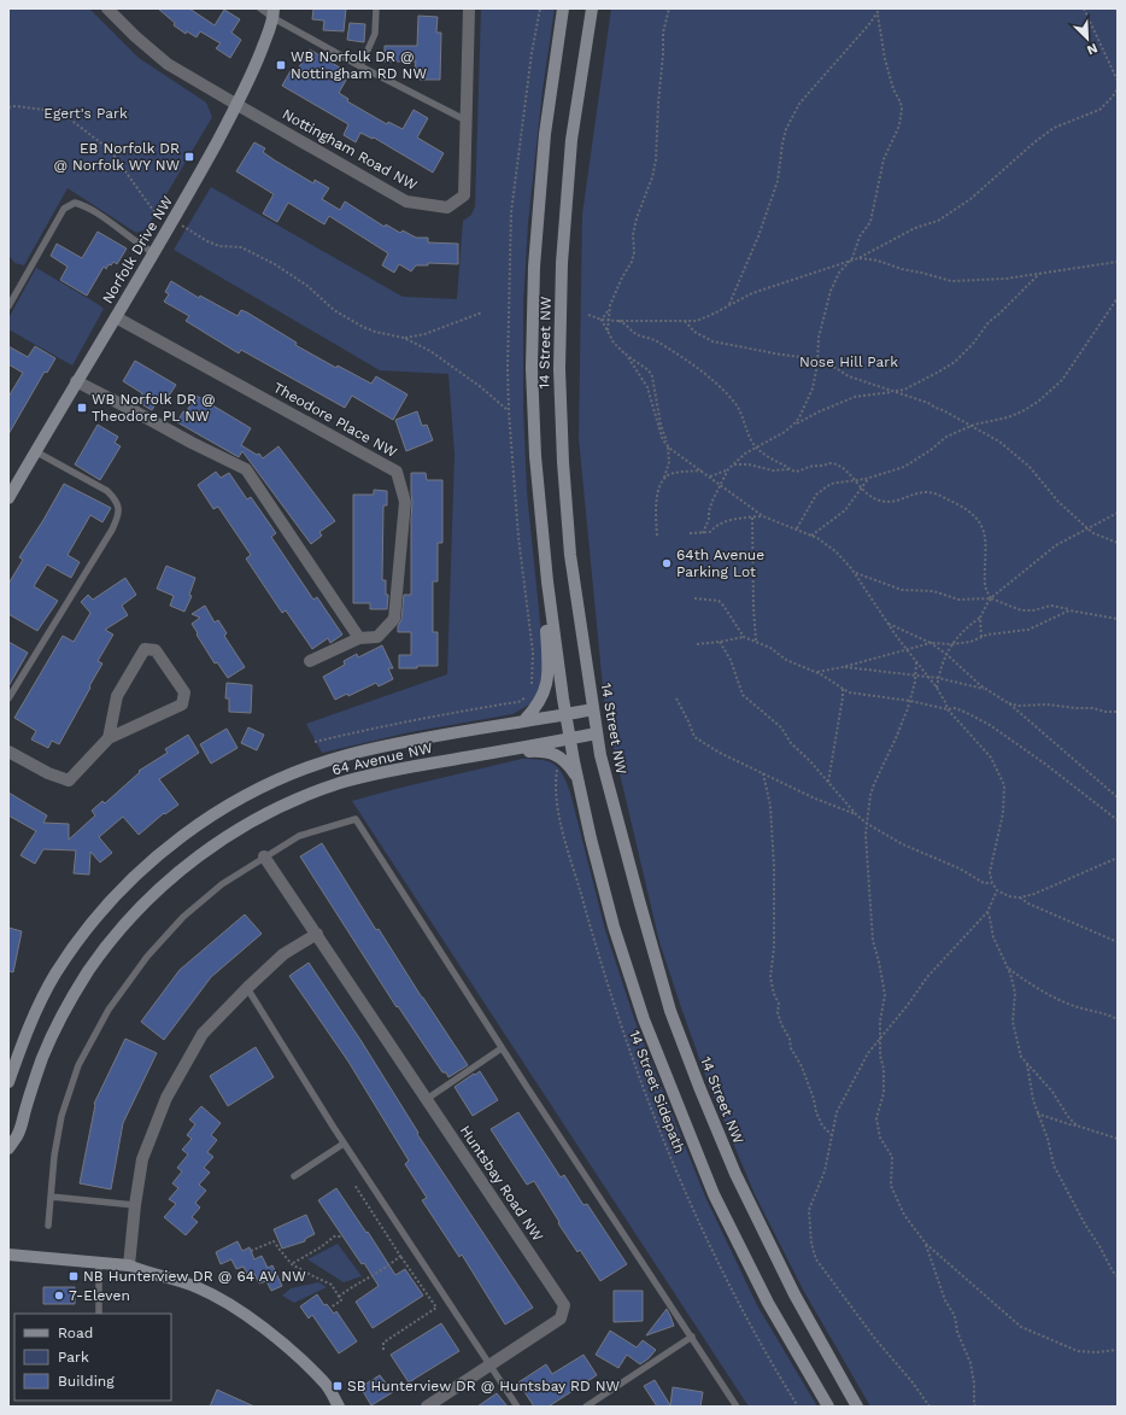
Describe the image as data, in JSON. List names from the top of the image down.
{
  "streets": {
    "main road": ["Norfolk Drive NW", "14 Street NW", "64 Avenue NW"],
    "street": ["Nottingham Road NW", "Theodore Place NW", "Huntsbay Road NW"],
    "path": ["14 Street Sidepath"]
  },
  "crossings": [
    ["Nottingham Road NW", "Norfolk Drive NW"],
    ["Norfolk Drive NW", "Theodore Place NW"],
    ["14 Street NW", "64 Avenue NW"]
  ],
  "parks": ["Egert's Park", "Nose Hill Park"],
  "places": {
    "transit": [
      "WB Norfolk DR @ Nottingham RD NW",
      "EB Norfolk DR @ Norfolk WY NW",
      "WB Norfolk DR @ Theodore PL NW",
      "NB Hunterview DR @ 64 AV NW",
      "SB Hunterview DR @ Huntsbay RD NW"
    ],
    "other": ["64th Avenue Parking Lot", "7-Eleven"]
  },
  "legend": ["Road", "Park", "Building"],
  "north": "bottom right"
}
